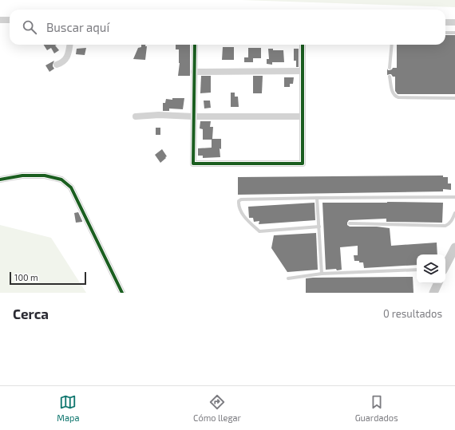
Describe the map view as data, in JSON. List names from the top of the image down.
{
  "scale_bar": "100 m",
  "page": {
    "search": "Buscar aquí",
    "scale": "100 m",
    "heading": ["Cerca", "0 resultados"],
    "nav": ["Mapa", "Cómo llegar", "Guardados"]
  }
}
